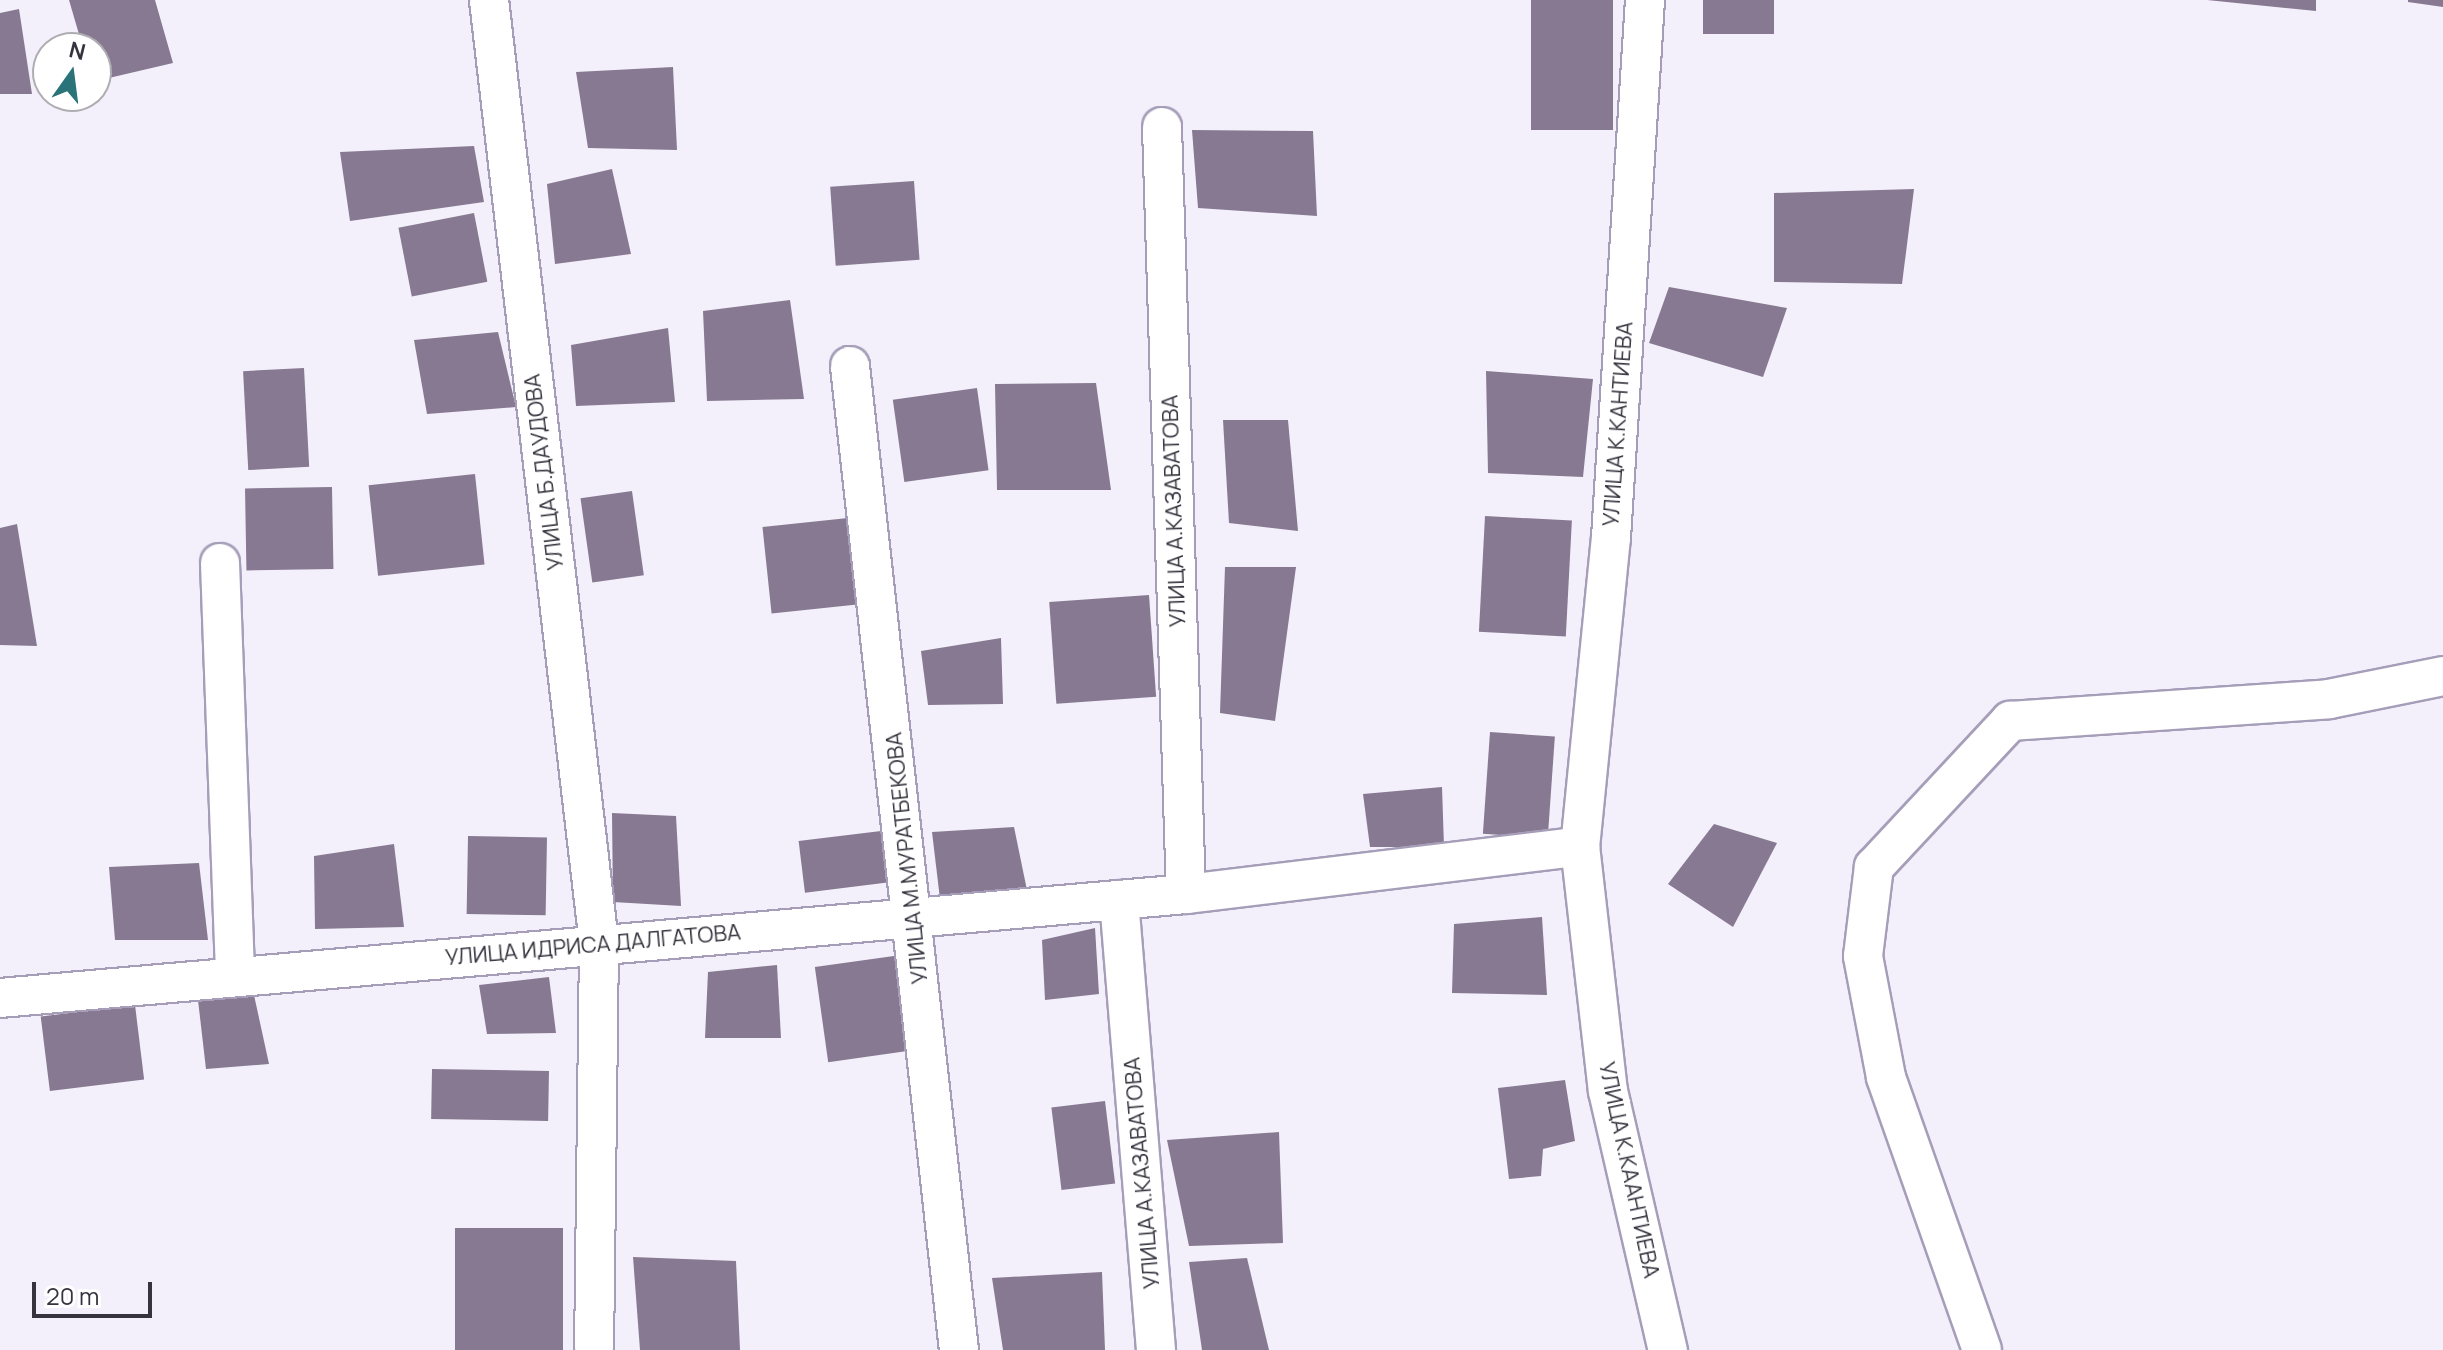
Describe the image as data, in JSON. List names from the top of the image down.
{
  "streets": {
    "street": [
      "УЛИЦА К.КАНТИЕВА",
      "УЛИЦА Б.ДАУДОВА",
      "УЛИЦА А.КАЗАВАТОВА",
      "УЛИЦА М.МУРАТБЕКОВА",
      "УЛИЦА ИДРИСА ДАЛГАТОВА",
      "УЛИЦА К.КААНТИЕВА"
    ]
  },
  "crossings": [
    ["УЛИЦА К.КАНТИЕВА", "УЛИЦА ИДРИСА ДАЛГАТОВА"],
    ["УЛИЦА К.КАНТИЕВА", "УЛИЦА К.КААНТИЕВА"],
    ["УЛИЦА Б.ДАУДОВА", "УЛИЦА ИДРИСА ДАЛГАТОВА"],
    ["УЛИЦА А.КАЗАВАТОВА", "УЛИЦА ИДРИСА ДАЛГАТОВА"],
    ["УЛИЦА М.МУРАТБЕКОВА", "УЛИЦА ИДРИСА ДАЛГАТОВА"],
    ["УЛИЦА ИДРИСА ДАЛГАТОВА", "УЛИЦА К.КААНТИЕВА"]
  ],
  "scale_bar": "20 m",
  "north": "top"
}
